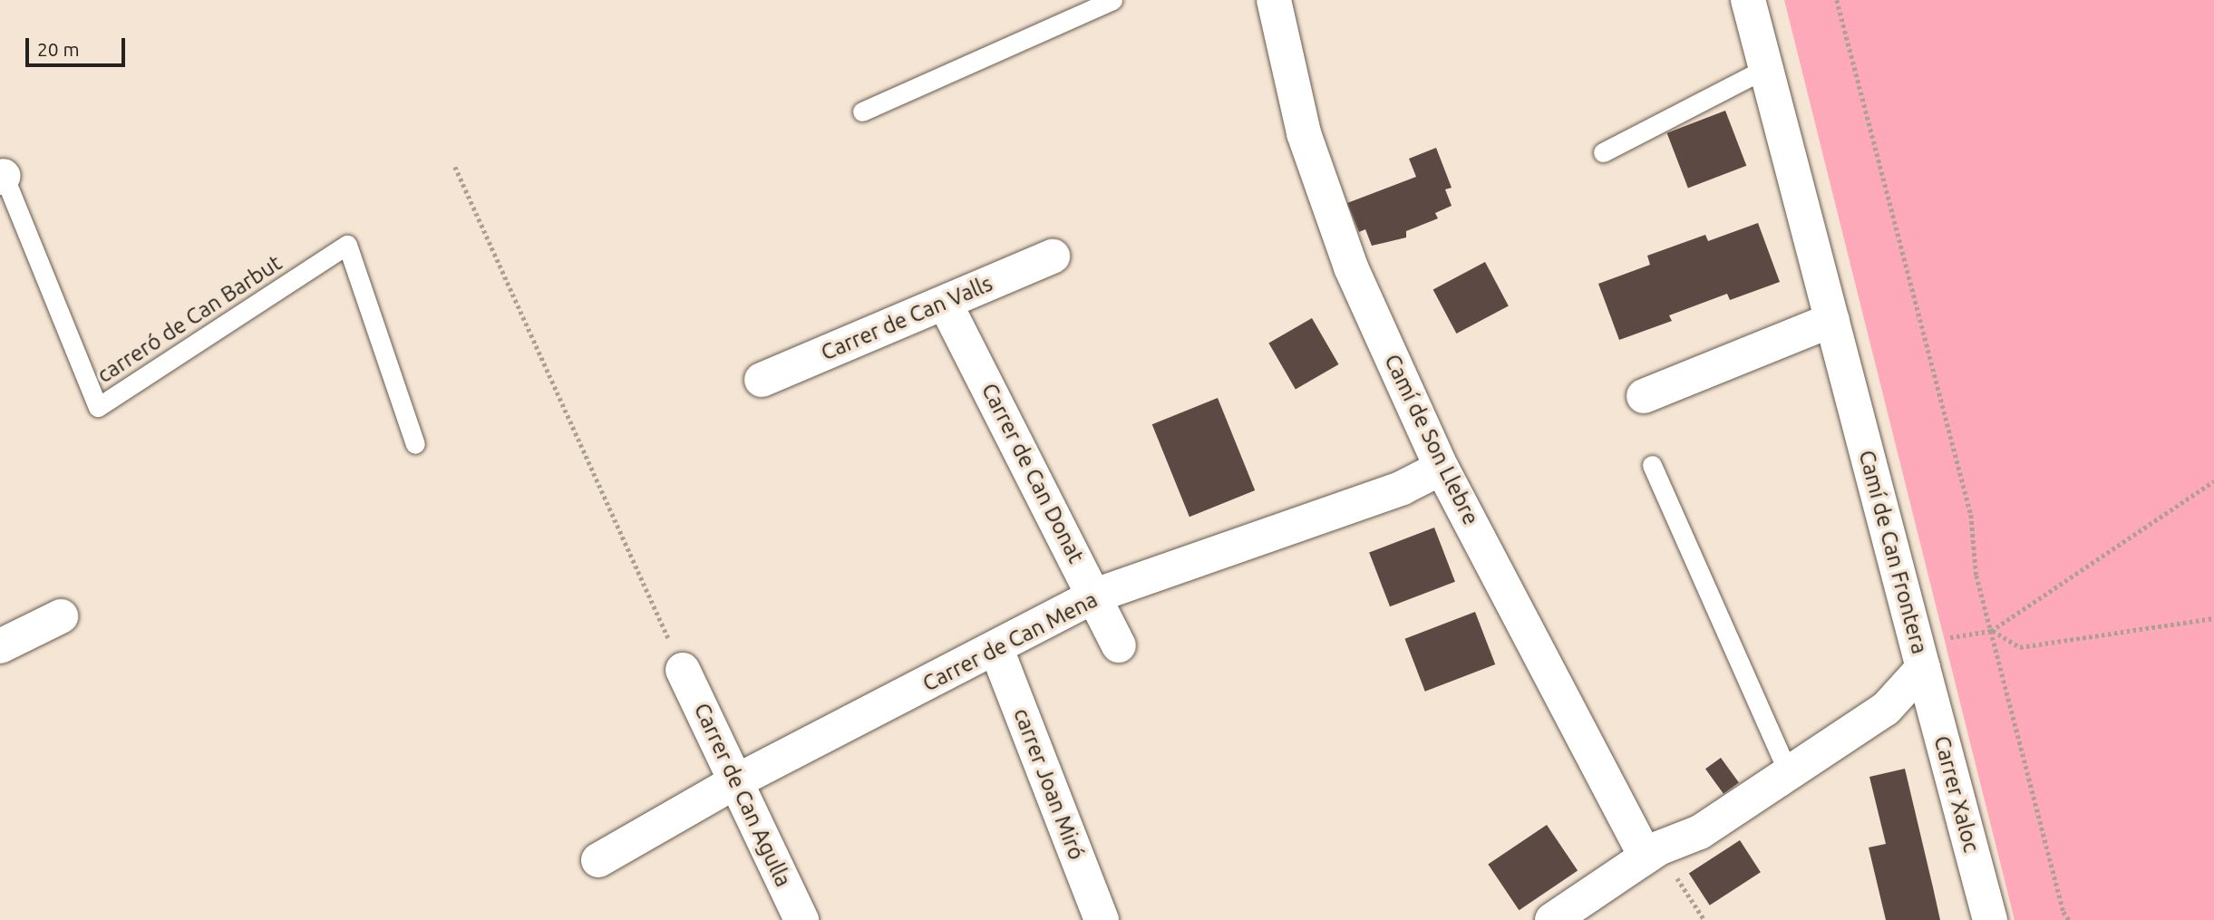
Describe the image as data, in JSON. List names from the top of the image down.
{
  "streets": {
    "street": [
      "Carrer de Can Valls",
      "Camí de Son Llebre",
      "Carrer de Can Donat",
      "Camí de Can Frontera",
      "Carrer de Can Mena",
      "carrer Joan Miró",
      "Carrer Xaloc",
      "Carrer de Can Agulla"
    ],
    "lane": ["carreró de Can Barbut"]
  },
  "crossings": [
    ["Carrer de Can Valls", "Carrer de Can Donat"],
    ["Camí de Son Llebre", "Camí de Can Frontera"],
    ["Camí de Son Llebre", "Carrer de Can Mena"],
    ["Carrer de Can Donat", "Carrer de Can Mena"],
    ["Camí de Can Frontera", "Carrer Xaloc"],
    ["Carrer de Can Mena", "carrer Joan Miró"],
    ["Carrer de Can Mena", "Carrer de Can Agulla"]
  ],
  "scale_bar": "20 m"
}
